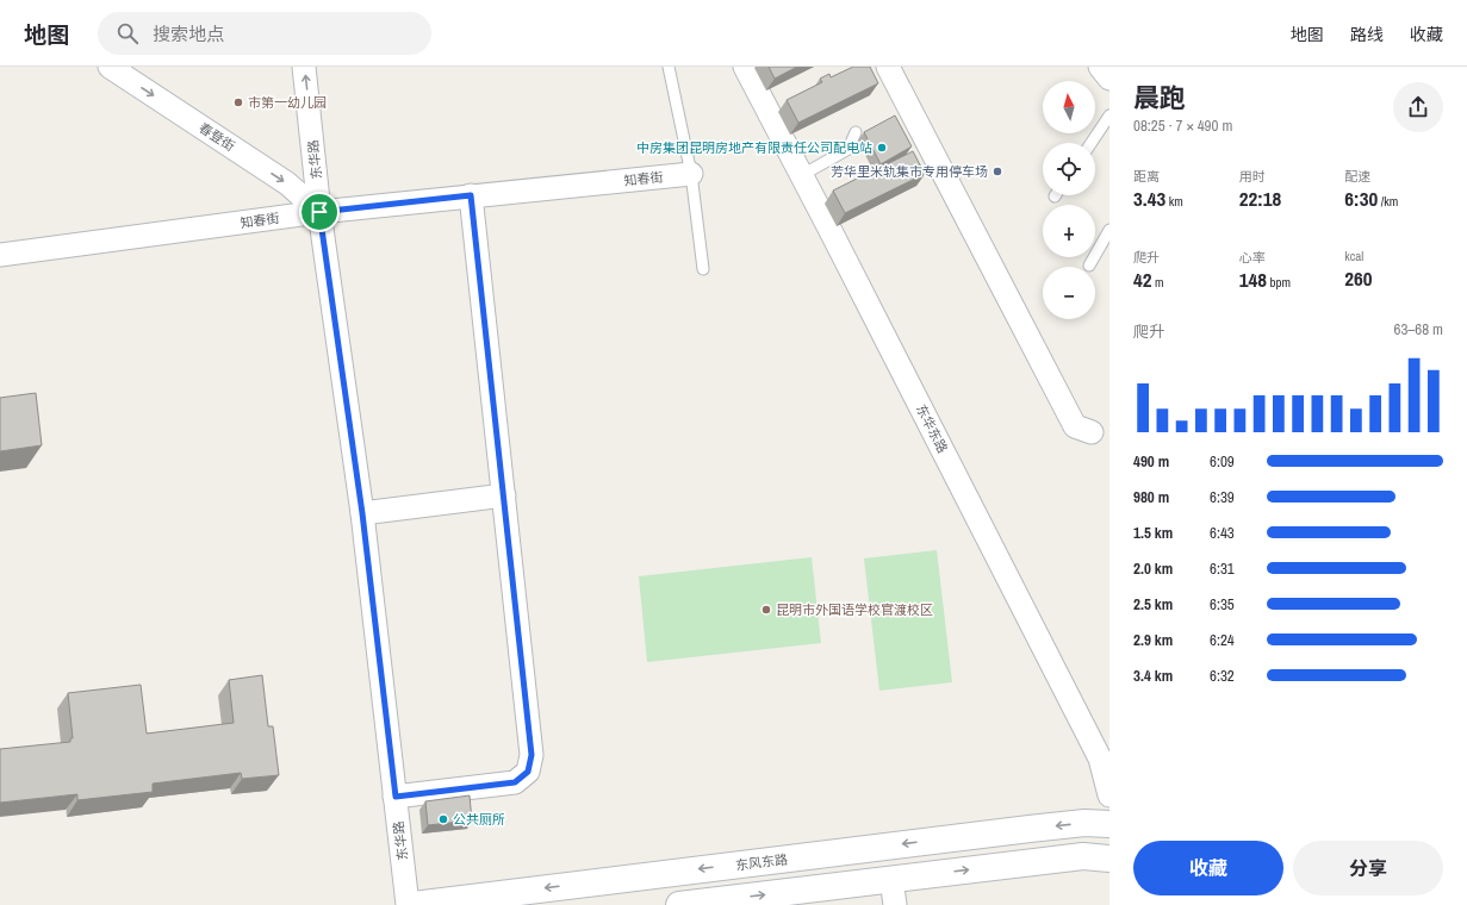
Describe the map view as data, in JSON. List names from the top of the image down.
{
  "streets": {
    "main road": ["东风东路"],
    "street": [
      "春登街",
      "东华路",
      "知春街",
      "东华东路"
    ]
  },
  "crossings": [
    ["春登街", "东华路"],
    ["春登街", "知春街"],
    ["东华路", "知春街"]
  ],
  "one_way": ["春登街"],
  "places": [
    "市第一幼儿园",
    "中房集团昆明房地产有限责任公司配电站",
    "芳华里米轨集市专用停车场",
    "昆明市外国语学校官渡校区",
    "公共厕所"
  ],
  "north": "top",
  "page": {
    "header": "地图",
    "search": "搜索地点",
    "nav": ["地图", "路线", "收藏"],
    "heading": ["晨跑", "08:25 · 7 × 490 m"],
    "map_buttons": ["+", "−"],
    "stats": [
      ["距离", "3.43 km"],
      ["用时", "22:18"],
      ["配速", "6:30 /km"],
      ["爬升", "42 m"],
      ["心率", "148 bpm"],
      ["kcal", "260"]
    ],
    "chart": ["爬升", "63–68 m"],
    "list": [
      {
        "name": "490 m",
        "note": "6:09"
      },
      {
        "name": "980 m",
        "note": "6:39"
      },
      {
        "name": "1.5 km",
        "note": "6:43"
      },
      {
        "name": "2.0 km",
        "note": "6:31"
      },
      {
        "name": "2.5 km",
        "note": "6:35"
      },
      {
        "name": "2.9 km",
        "note": "6:24"
      },
      {
        "name": "3.4 km",
        "note": "6:32"
      }
    ],
    "buttons": ["收藏", "分享"]
  }
}
